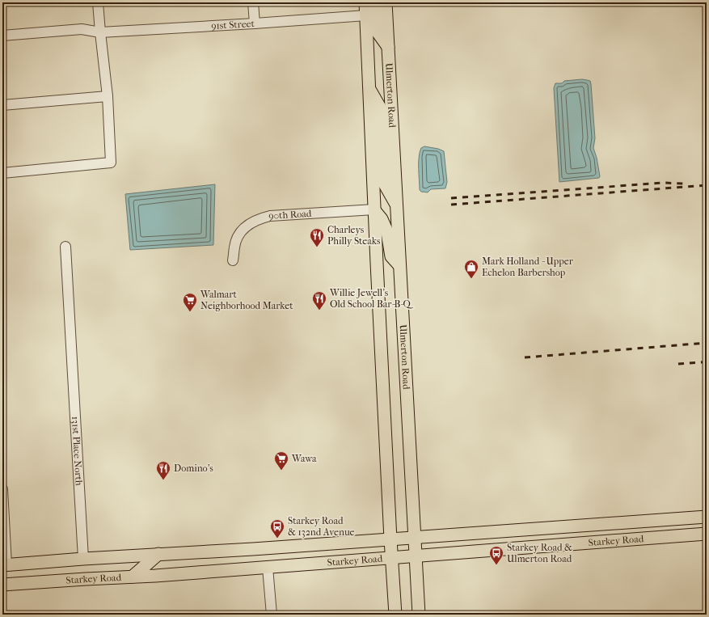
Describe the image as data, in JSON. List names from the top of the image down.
{
  "streets": {
    "main road": ["Ulmerton Road", "Starkey Road"],
    "street": ["91st Street", "90th Road", "131st Place North"]
  },
  "crossings": [
    ["Ulmerton Road", "Starkey Road"],
    ["131st Place North", "Starkey Road"]
  ],
  "places": {
    "restaurant": ["Charleys Philly Steaks", "Willie Jewell’s Old School Bar-B-Q", "Domino's"],
    "shop": ["Mark Holland - Upper Echelon Barbershop"],
    "supermarket": ["Walmart Neighborhood Market", "Wawa"],
    "bus stop": ["Starkey Road & 132nd Avenue", "Starkey Road & Ulmerton Road"]
  }
}
